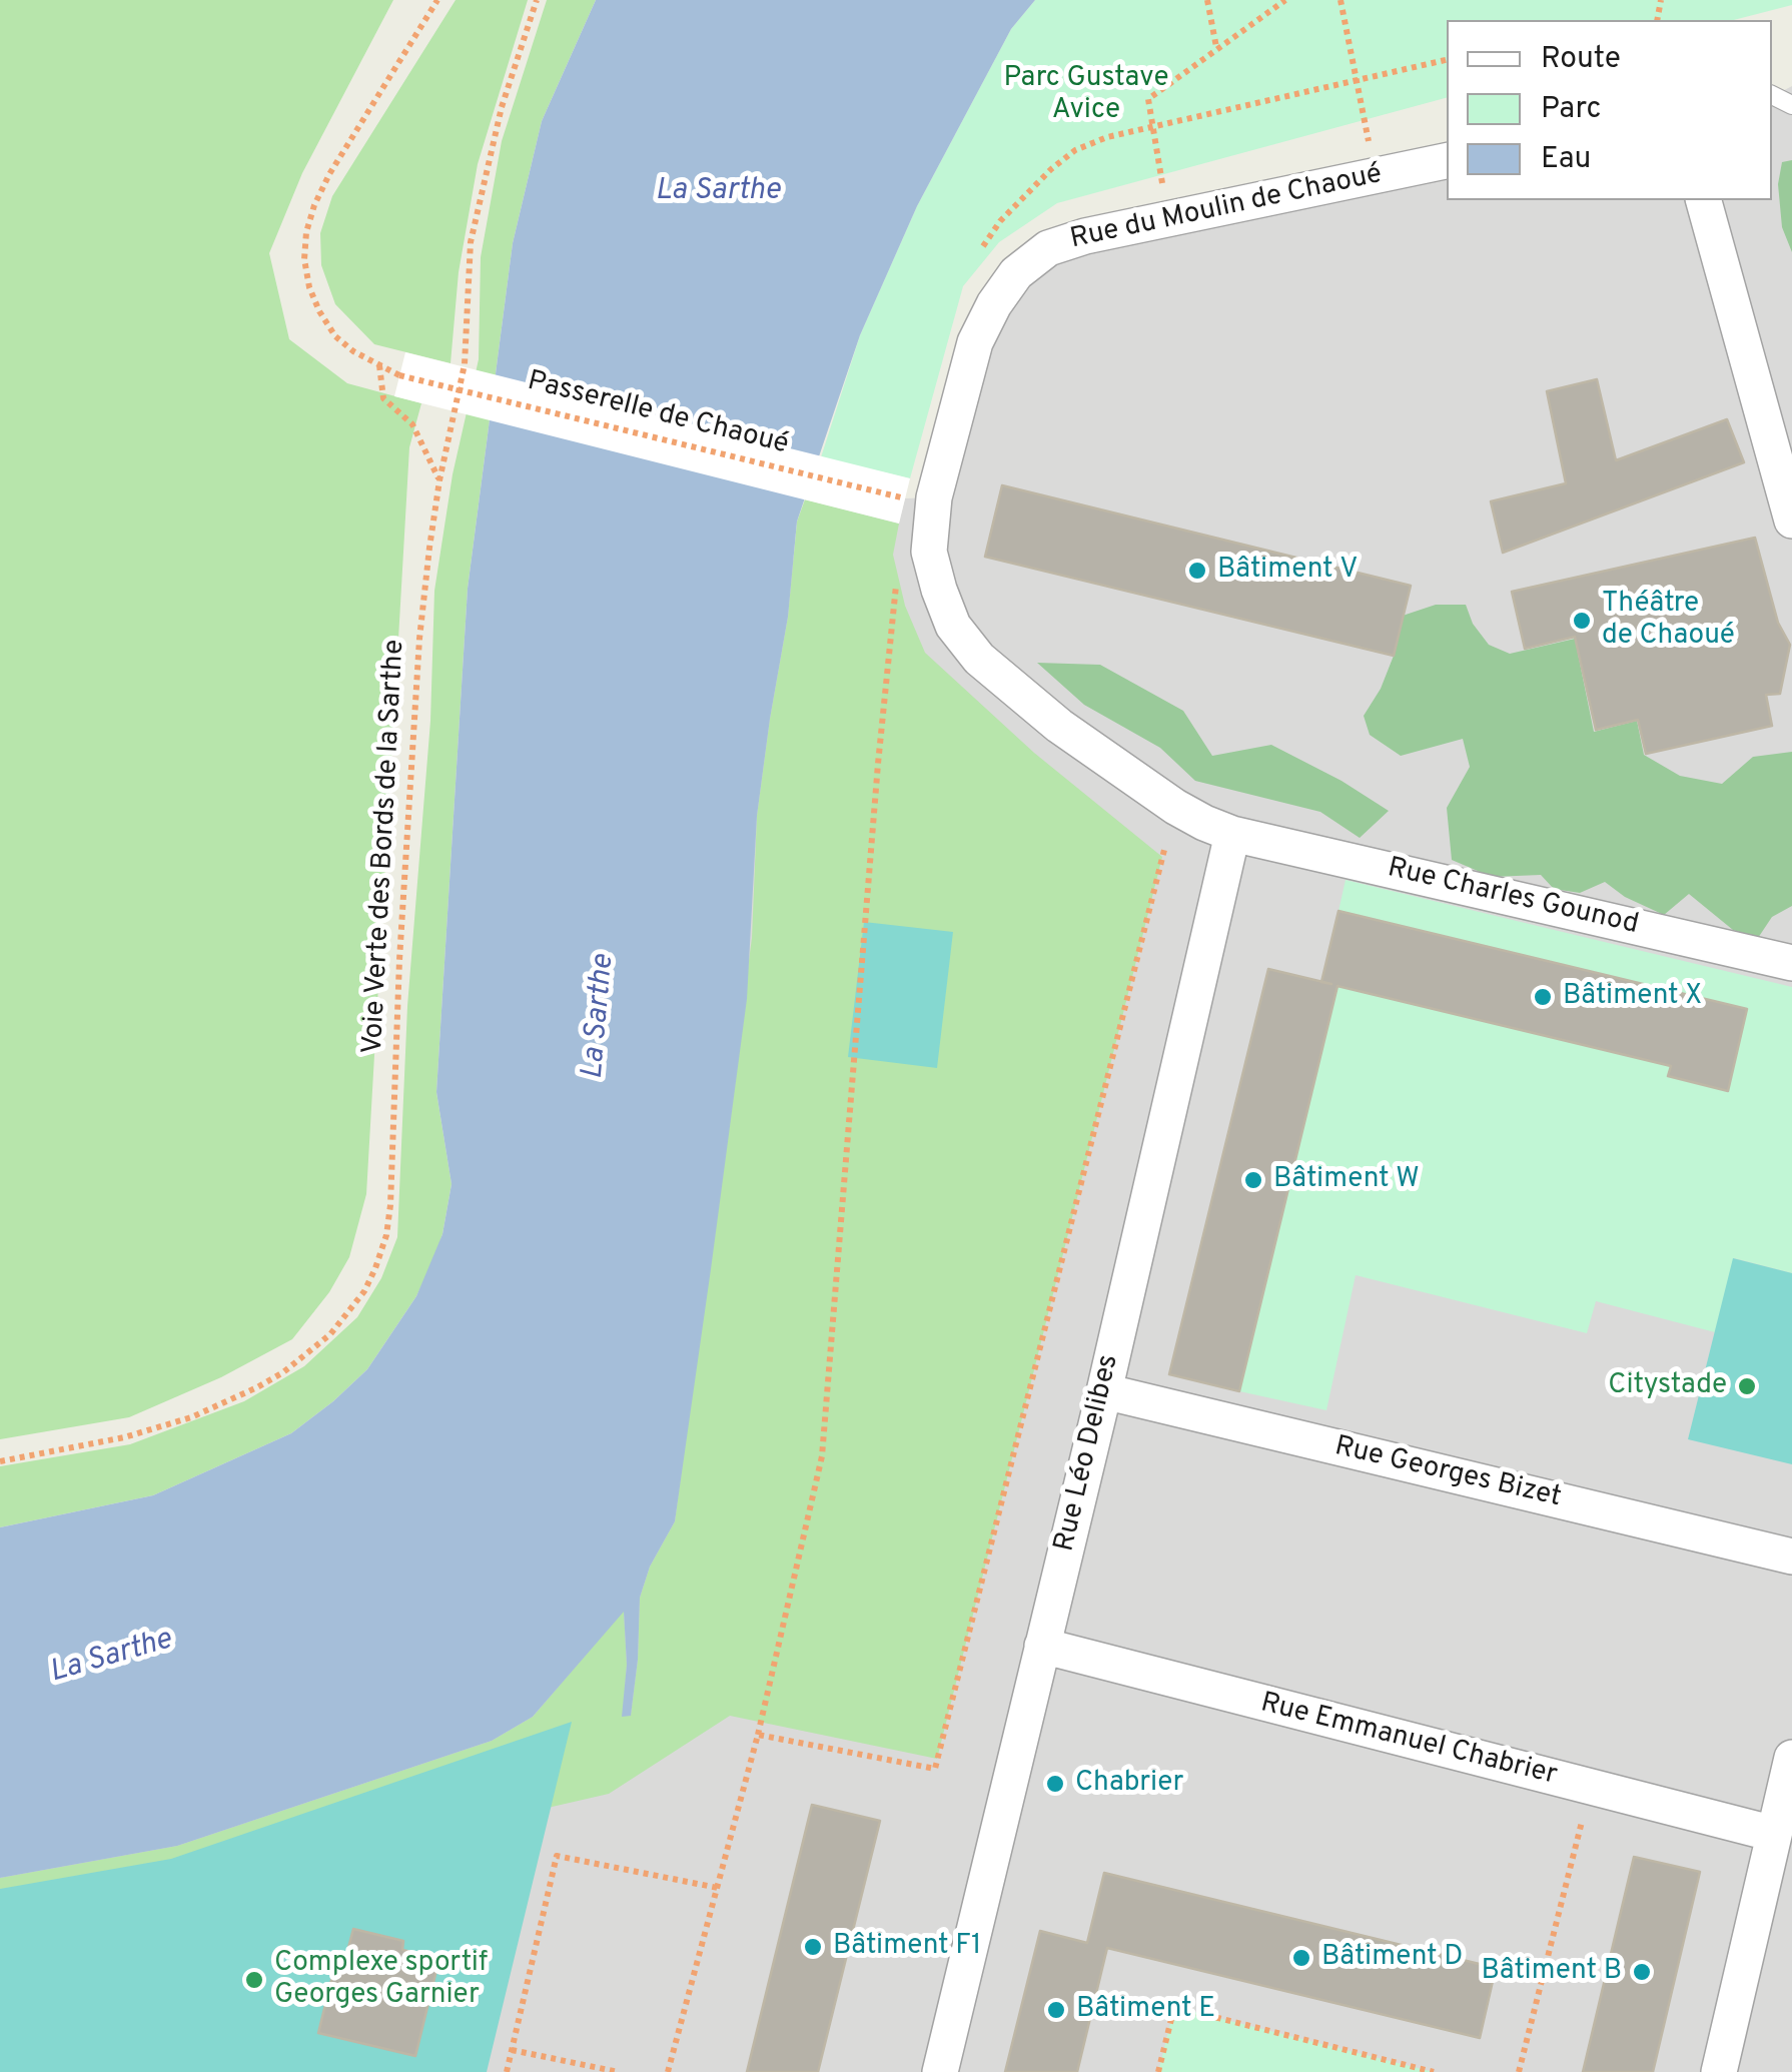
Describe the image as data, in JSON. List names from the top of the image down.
{
  "streets": {
    "street": [
      "Rue du Moulin de Chaoué",
      "Rue Charles Gounod",
      "Rue Léo Delibes",
      "Rue Georges Bizet",
      "Rue Emmanuel Chabrier"
    ],
    "path": ["Passerelle de Chaoué", "Voie Verte des Bords de la Sarthe"]
  },
  "crossings": [
    ["Rue du Moulin de Chaoué", "Rue Charles Gounod"],
    ["Rue du Moulin de Chaoué", "Rue Léo Delibes"],
    ["Rue Charles Gounod", "Rue Léo Delibes"],
    ["Rue Léo Delibes", "Rue Georges Bizet"],
    ["Rue Léo Delibes", "Rue Emmanuel Chabrier"]
  ],
  "water": ["La Sarthe"],
  "parks": ["Parc Gustave Avice"],
  "places": [
    "Bâtiment V",
    "Théâtre de Chaoué",
    "Bâtiment X",
    "Bâtiment W",
    "Citystade",
    "Chabrier",
    "Bâtiment F1",
    "Bâtiment D",
    "Bâtiment B",
    "Complexe sportif Georges Garnier",
    "Bâtiment E"
  ],
  "legend": ["Route", "Parc", "Eau"]
}
